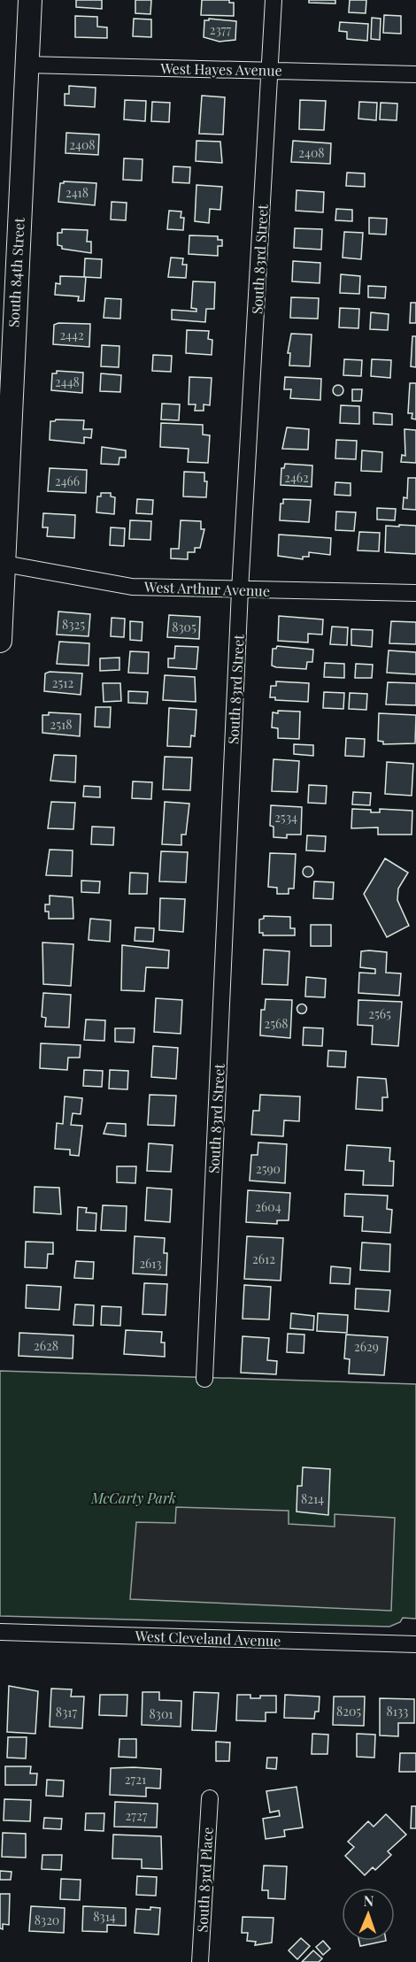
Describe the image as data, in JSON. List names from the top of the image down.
{
  "streets": {
    "street": [
      "West Hayes Avenue",
      "South 83rd Street",
      "South 84th Street",
      "West Arthur Avenue",
      "West Cleveland Avenue",
      "South 83rd Place"
    ]
  },
  "crossings": [
    ["West Hayes Avenue", "South 83rd Street"],
    ["West Hayes Avenue", "South 84th Street"],
    ["South 83rd Street", "West Arthur Avenue"],
    ["South 84th Street", "West Arthur Avenue"]
  ],
  "parks": ["McCarty Park"],
  "house_numbers": [
    "2377",
    "2408",
    "2408",
    "2418",
    "2442",
    "2448",
    "2462",
    "2466",
    "8325",
    "8305",
    "2512",
    "2518",
    "2534",
    "2565",
    "2568",
    "2590",
    "2604",
    "2612",
    "2613",
    "2628",
    "2629",
    "8214",
    "8205",
    "8133",
    "8317",
    "8301",
    "2721",
    "2727",
    "8314",
    "8320"
  ],
  "north": "top"
}
